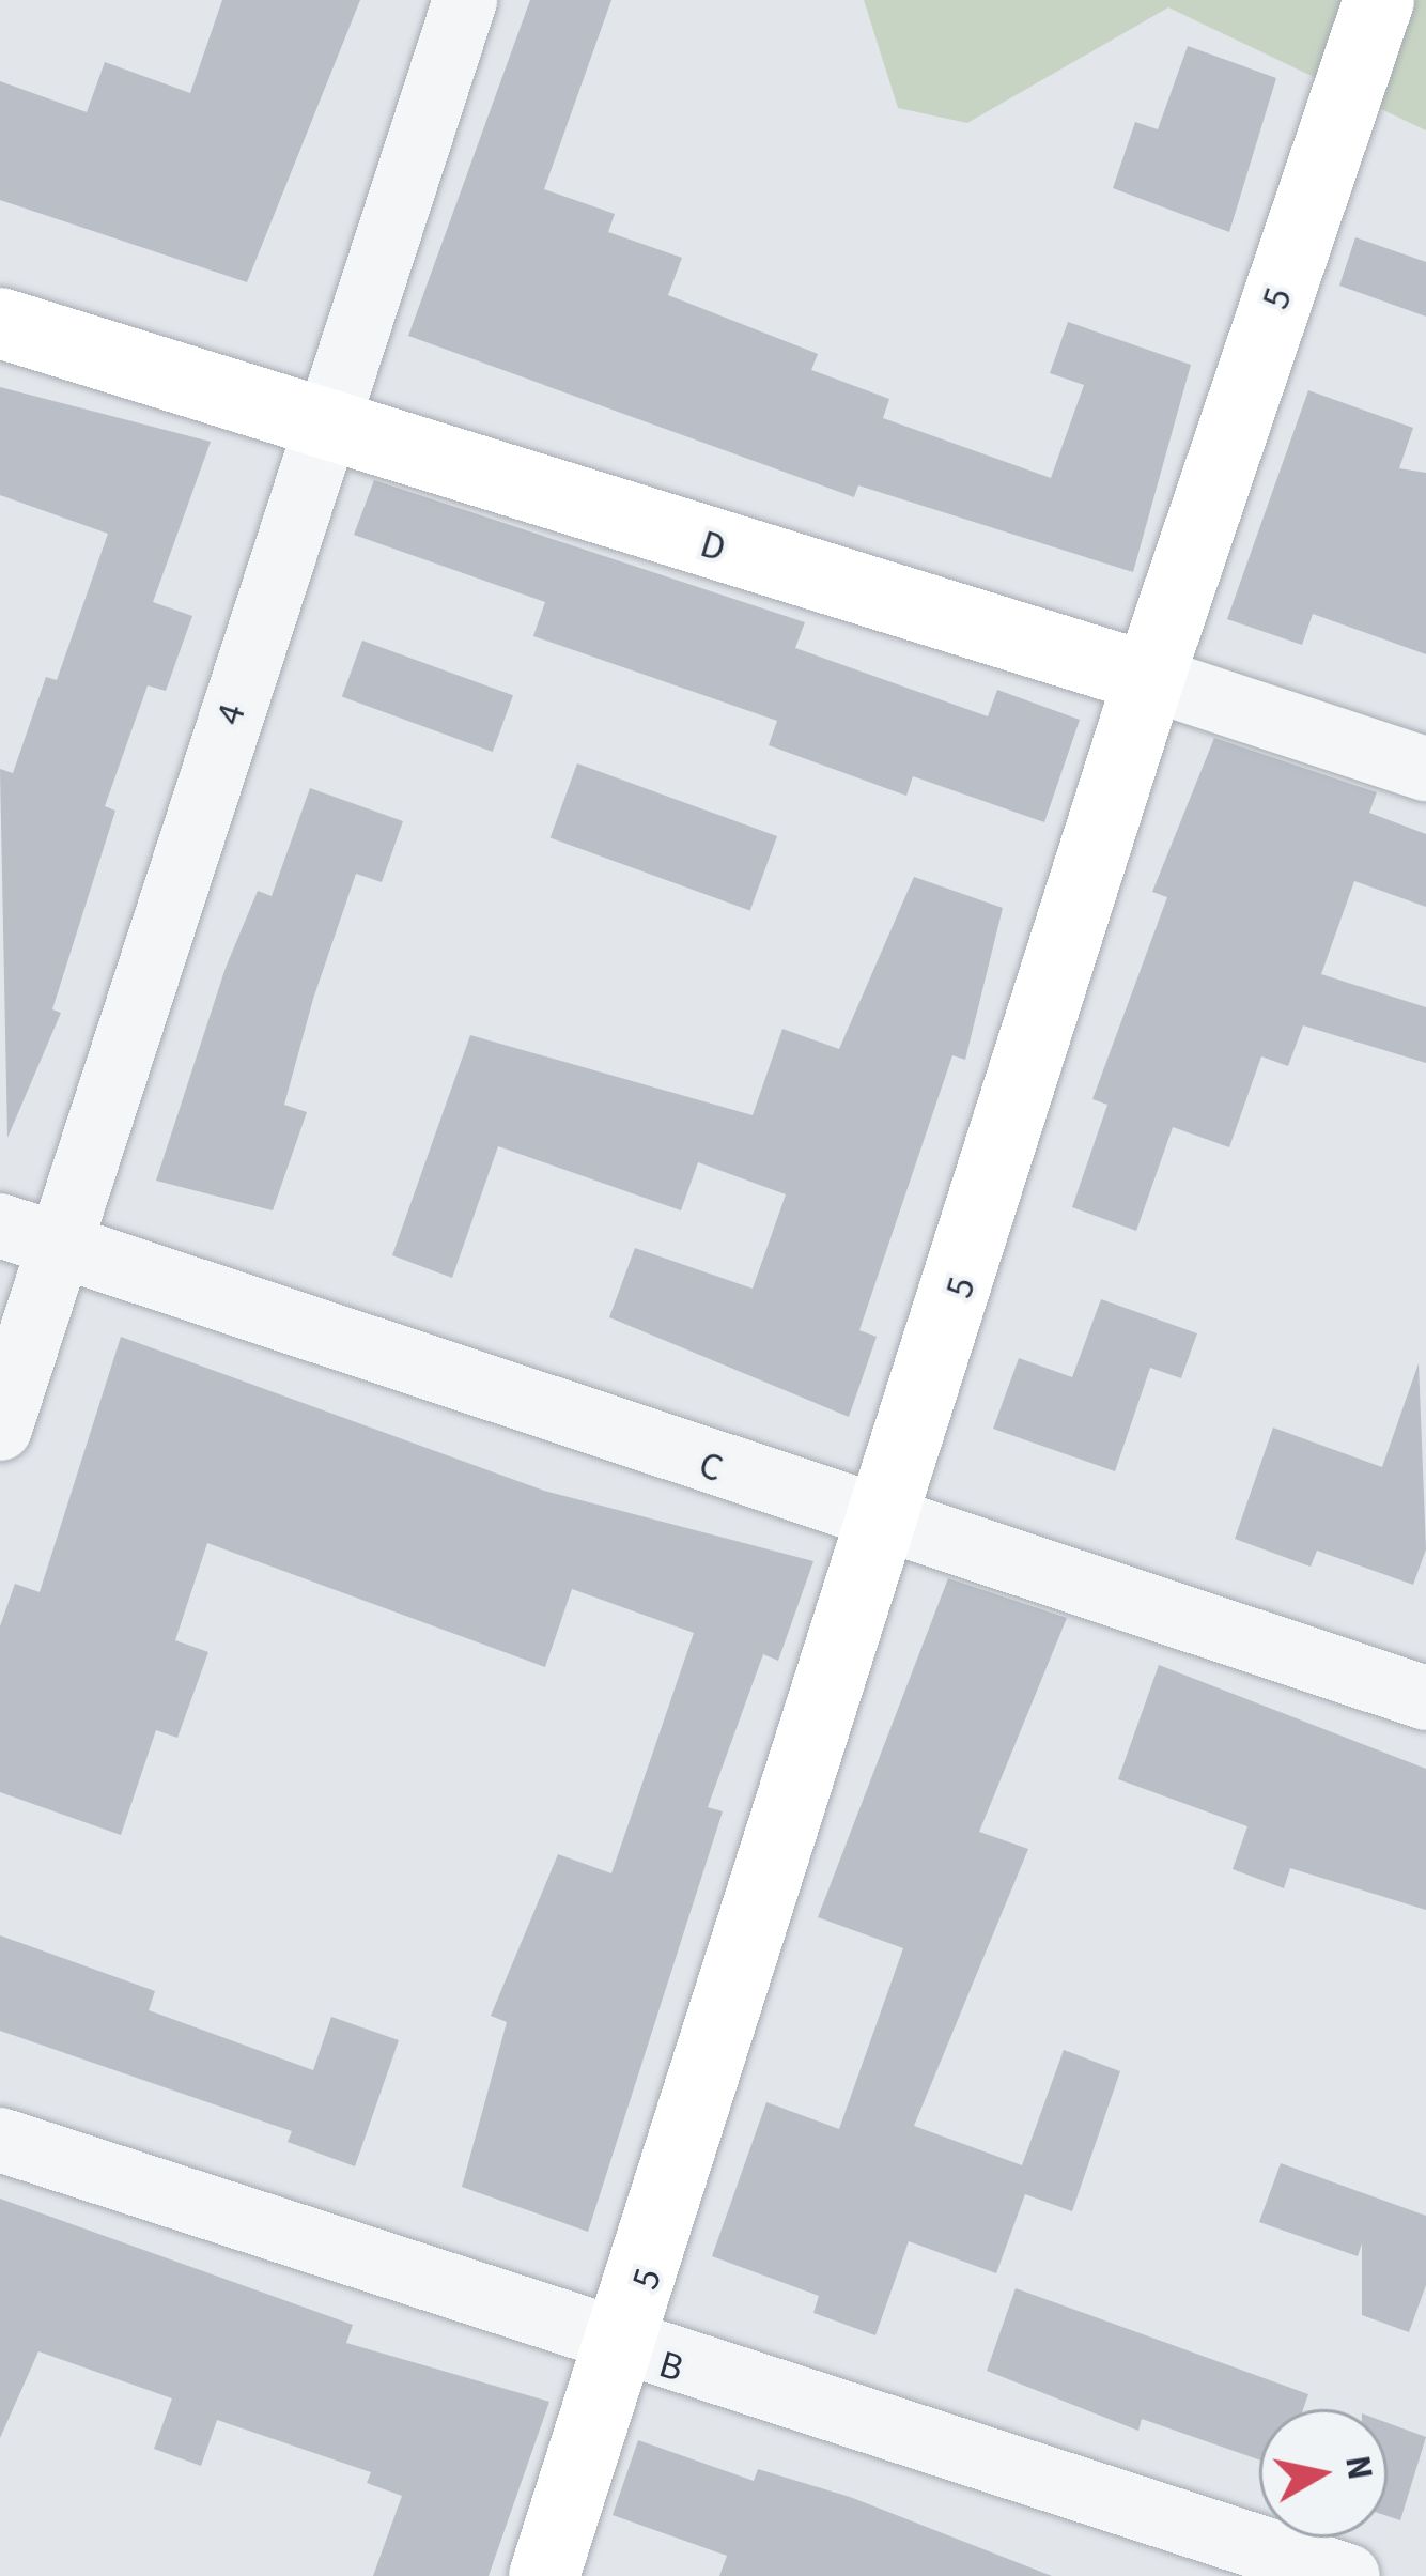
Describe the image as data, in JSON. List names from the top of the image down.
{
  "streets": {
    "street": [
      "5",
      "D",
      "4",
      "C",
      "B"
    ]
  },
  "crossings": [
    ["5", "D"],
    ["5", "C"],
    ["5", "B"],
    ["D", "4"],
    ["4", "C"]
  ],
  "north": "right"
}
